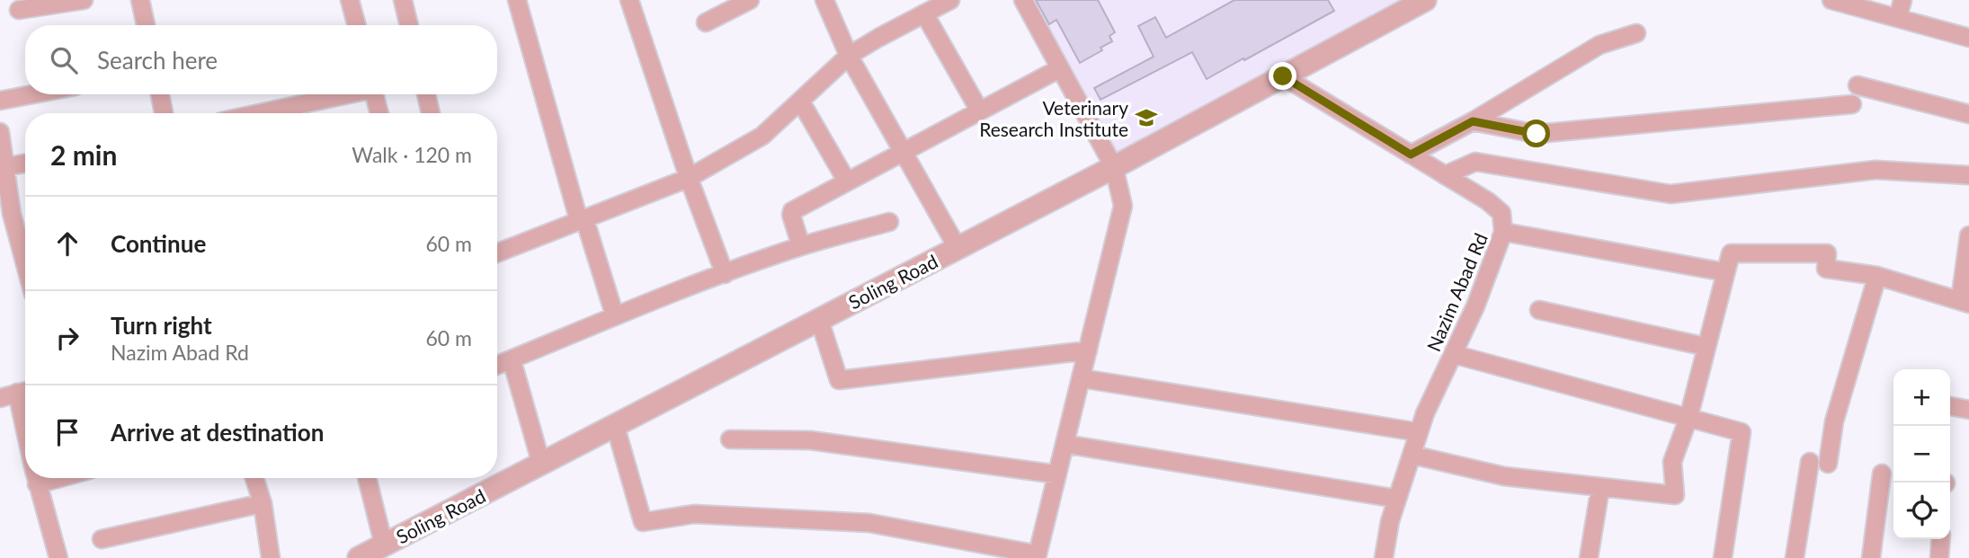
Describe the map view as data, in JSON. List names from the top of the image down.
{
  "streets": {
    "street": ["Soling Road", "Nazim Abad Rd"]
  },
  "crossings": [
    ["Soling Road", "Nazim Abad Rd"]
  ],
  "places": {
    "school or university": ["Veterinary Research Institute"]
  },
  "page": {
    "search": "Search here",
    "heading": ["2 min", "Walk · 120 m"],
    "list": [
      ["Continue", "60 m"],
      ["Turn right", "Nazim Abad Rd", "60 m"],
      "Arrive at destination"
    ],
    "map_buttons": ["+", "−"]
  }
}
